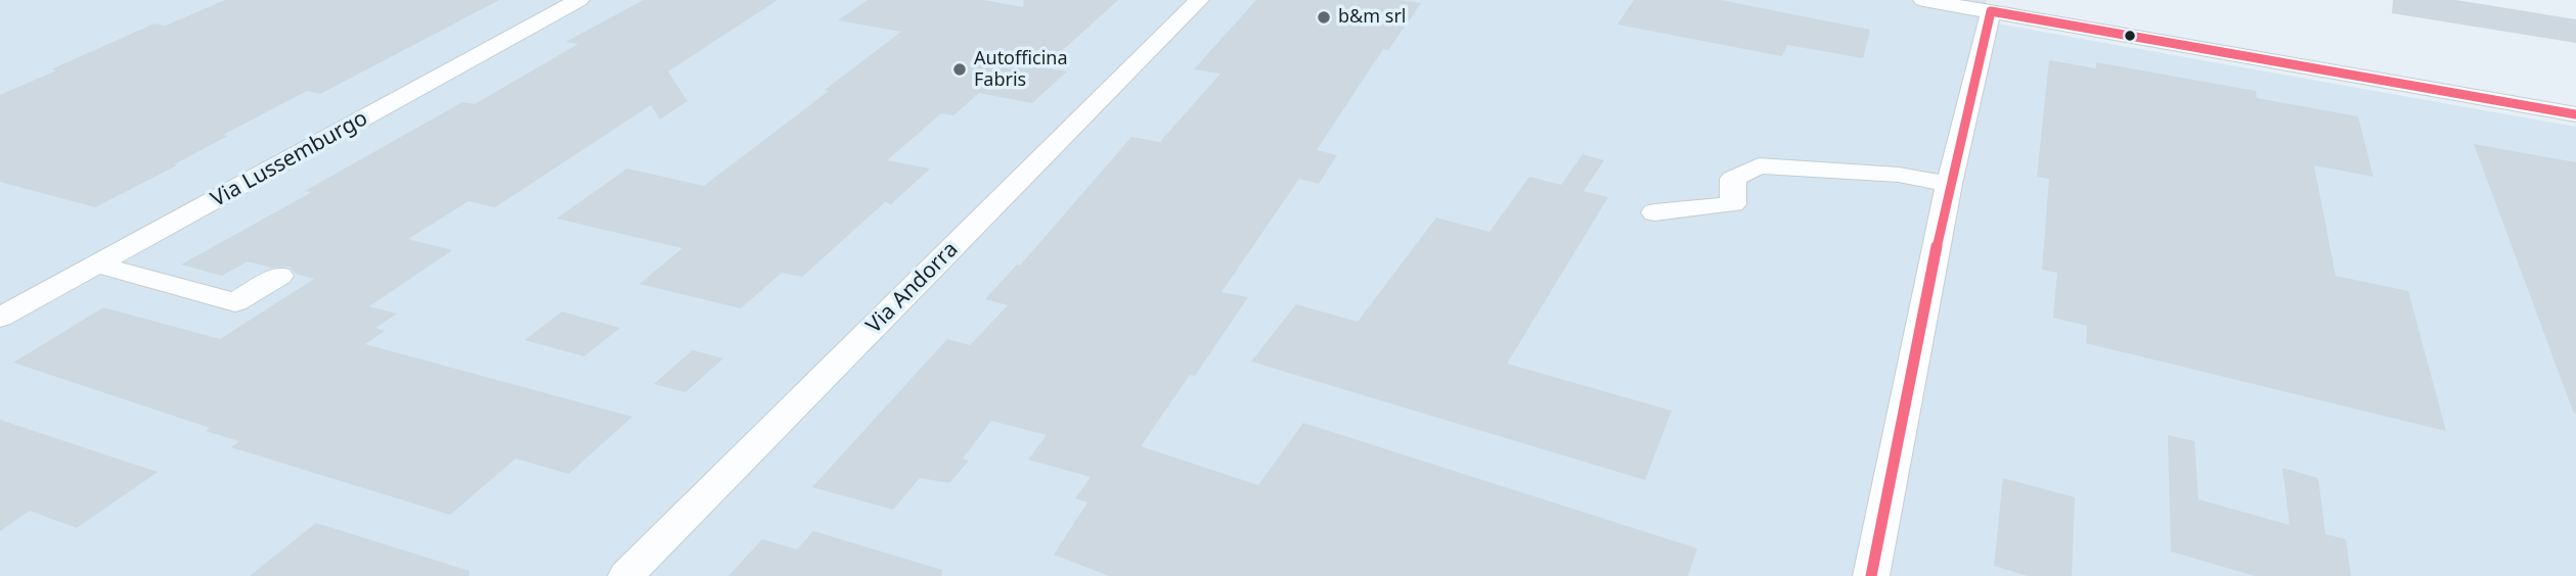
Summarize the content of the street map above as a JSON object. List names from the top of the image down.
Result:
{
  "streets": {
    "street": ["Via Lussemburgo", "Via Andorra"]
  },
  "places": ["b&m srl", "Autofficina Fabris"]
}
